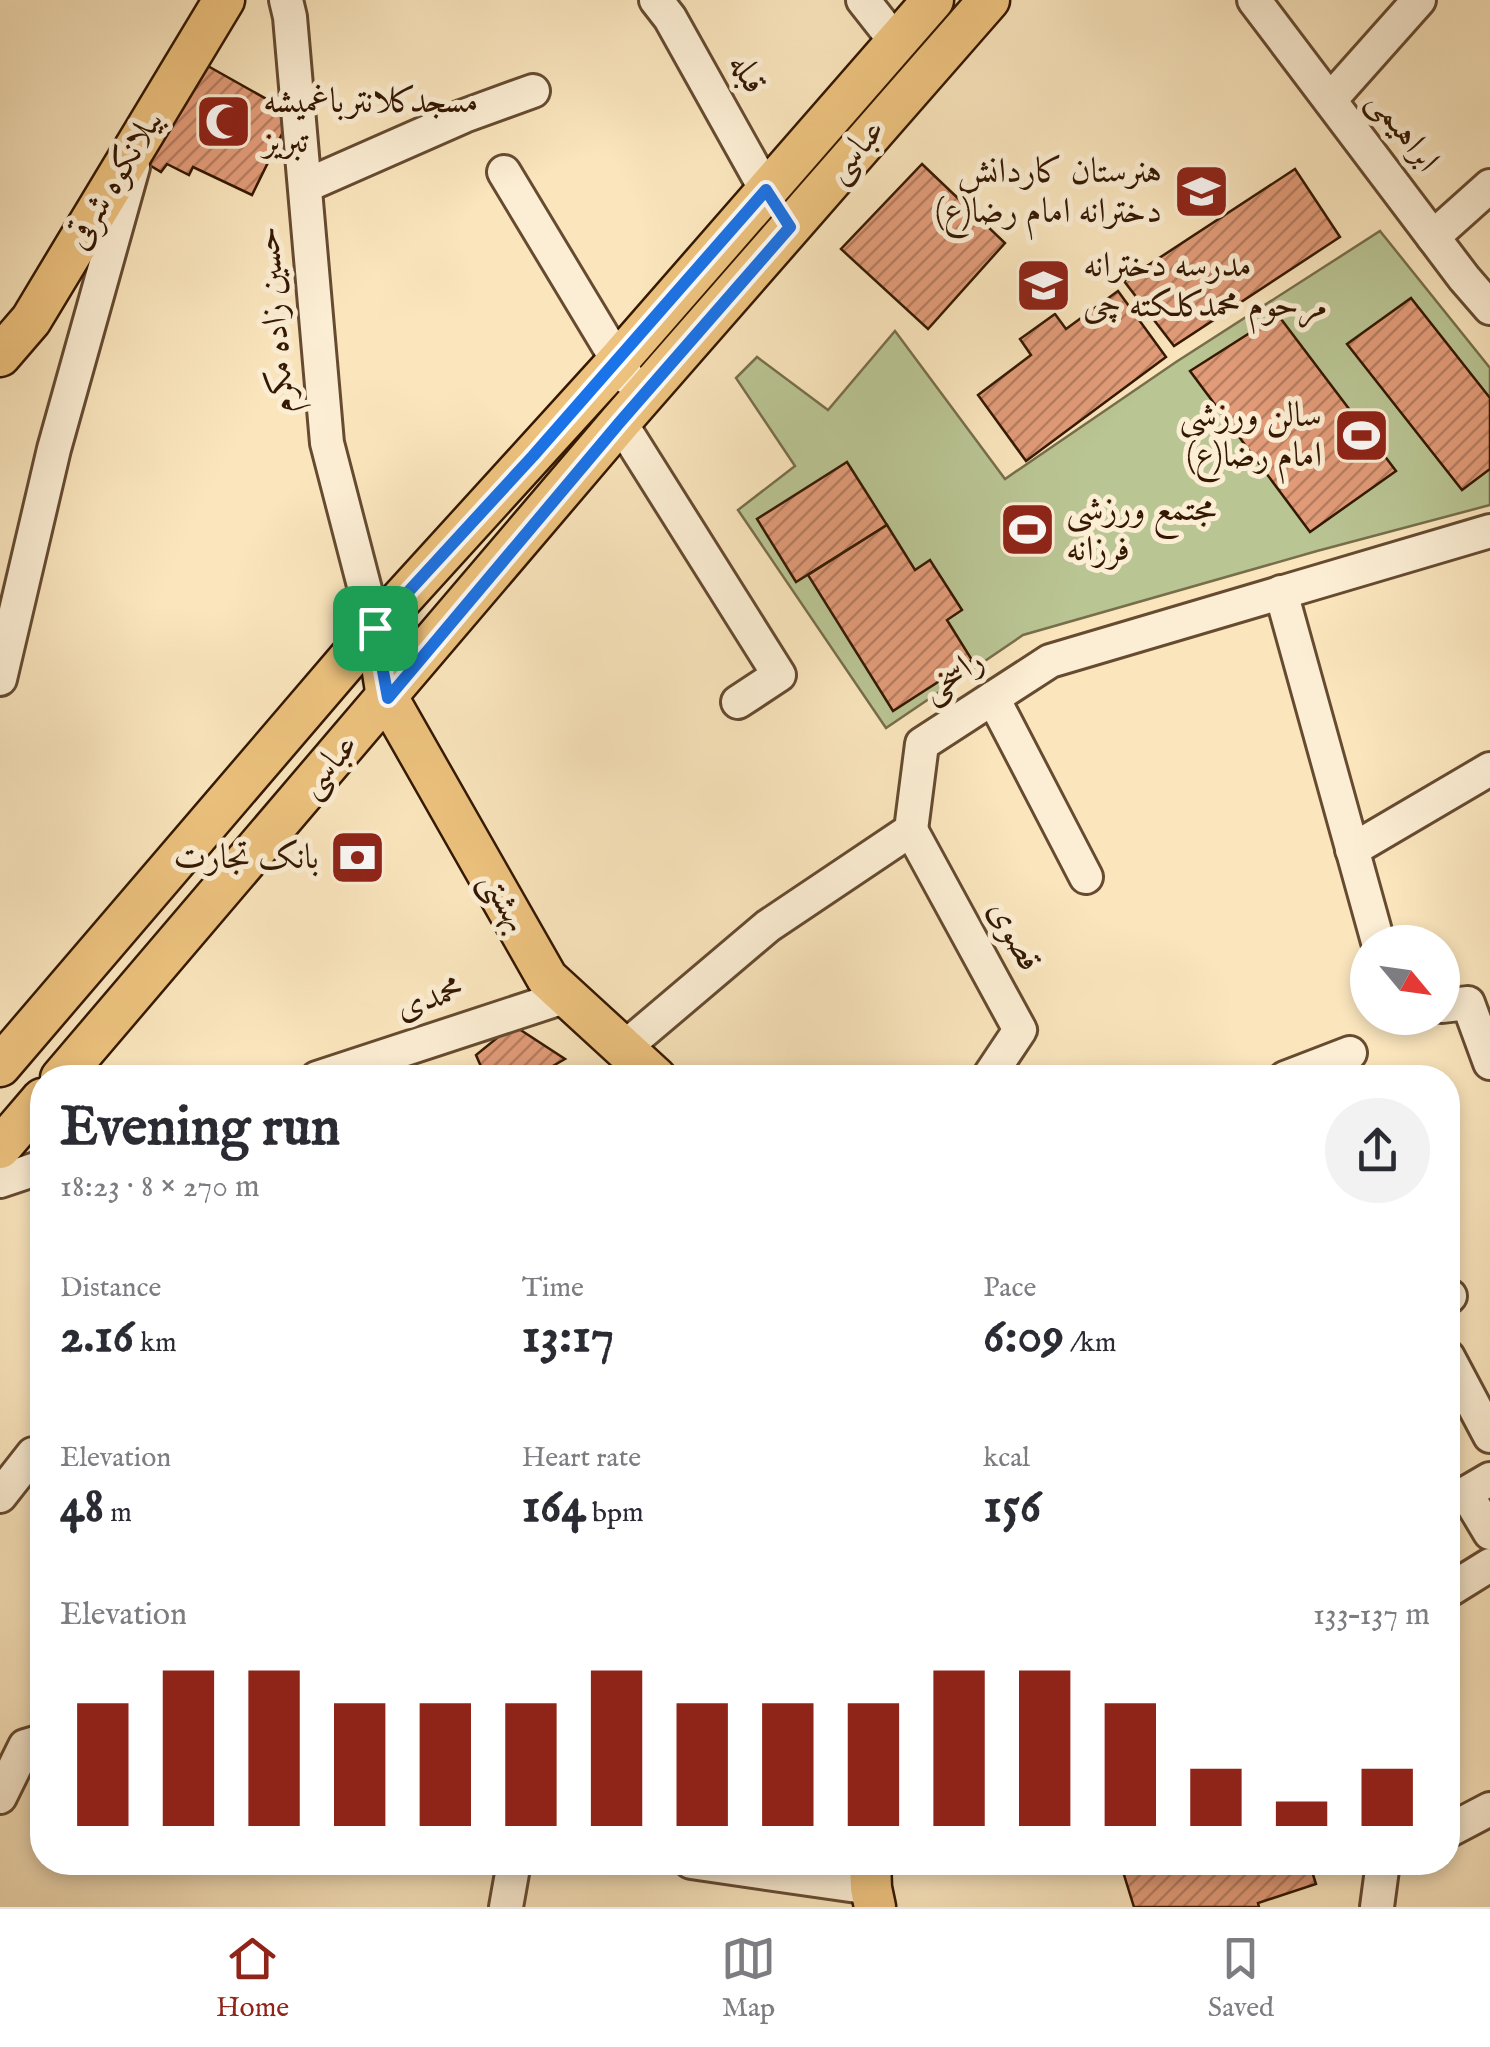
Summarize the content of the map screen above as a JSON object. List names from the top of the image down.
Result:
{
  "streets": {
    "main road": ["عباسى", "بیلانکوه شرقی", "بهشتی"],
    "street": [
      "قبله",
      "ابراهیمی",
      "حسین زاده مکرم",
      "راسخی",
      "قصوی",
      "محمدی"
    ]
  },
  "crossings": [
    ["قبله", "عباسى"],
    ["عباسى", "حسین زاده مکرم"],
    ["عباسى", "بهشتی"],
    ["حسین زاده مکرم", "بهشتی"],
    ["راسخی", "قصوی"],
    ["بهشتی", "محمدی"]
  ],
  "places": {
    "mosque": ["مسجدکلانترباغمیشه تبریز"],
    "school or university": ["هنرستان کاردانش دخترانه امام رضا(ع)", "مدرسه دخترانه مرحوم محمدکلکته چی"],
    "sports": ["سالن ورزشی امام رضا(ع)", "مجتمع ورزشی فرزانه"],
    "bank": ["بانک تجارت"]
  },
  "north": "bottom right",
  "page": {
    "heading": ["Evening run", "18:23 · 8 × 270 m"],
    "stats": [
      ["Distance", "2.16 km"],
      ["Time", "13:17"],
      ["Pace", "6:09 /km"],
      ["Elevation", "48 m"],
      ["Heart rate", "164 bpm"],
      ["kcal", "156"]
    ],
    "chart": ["Elevation", "133–137 m"],
    "tabs": ["Home", "Map", "Saved"]
  }
}
